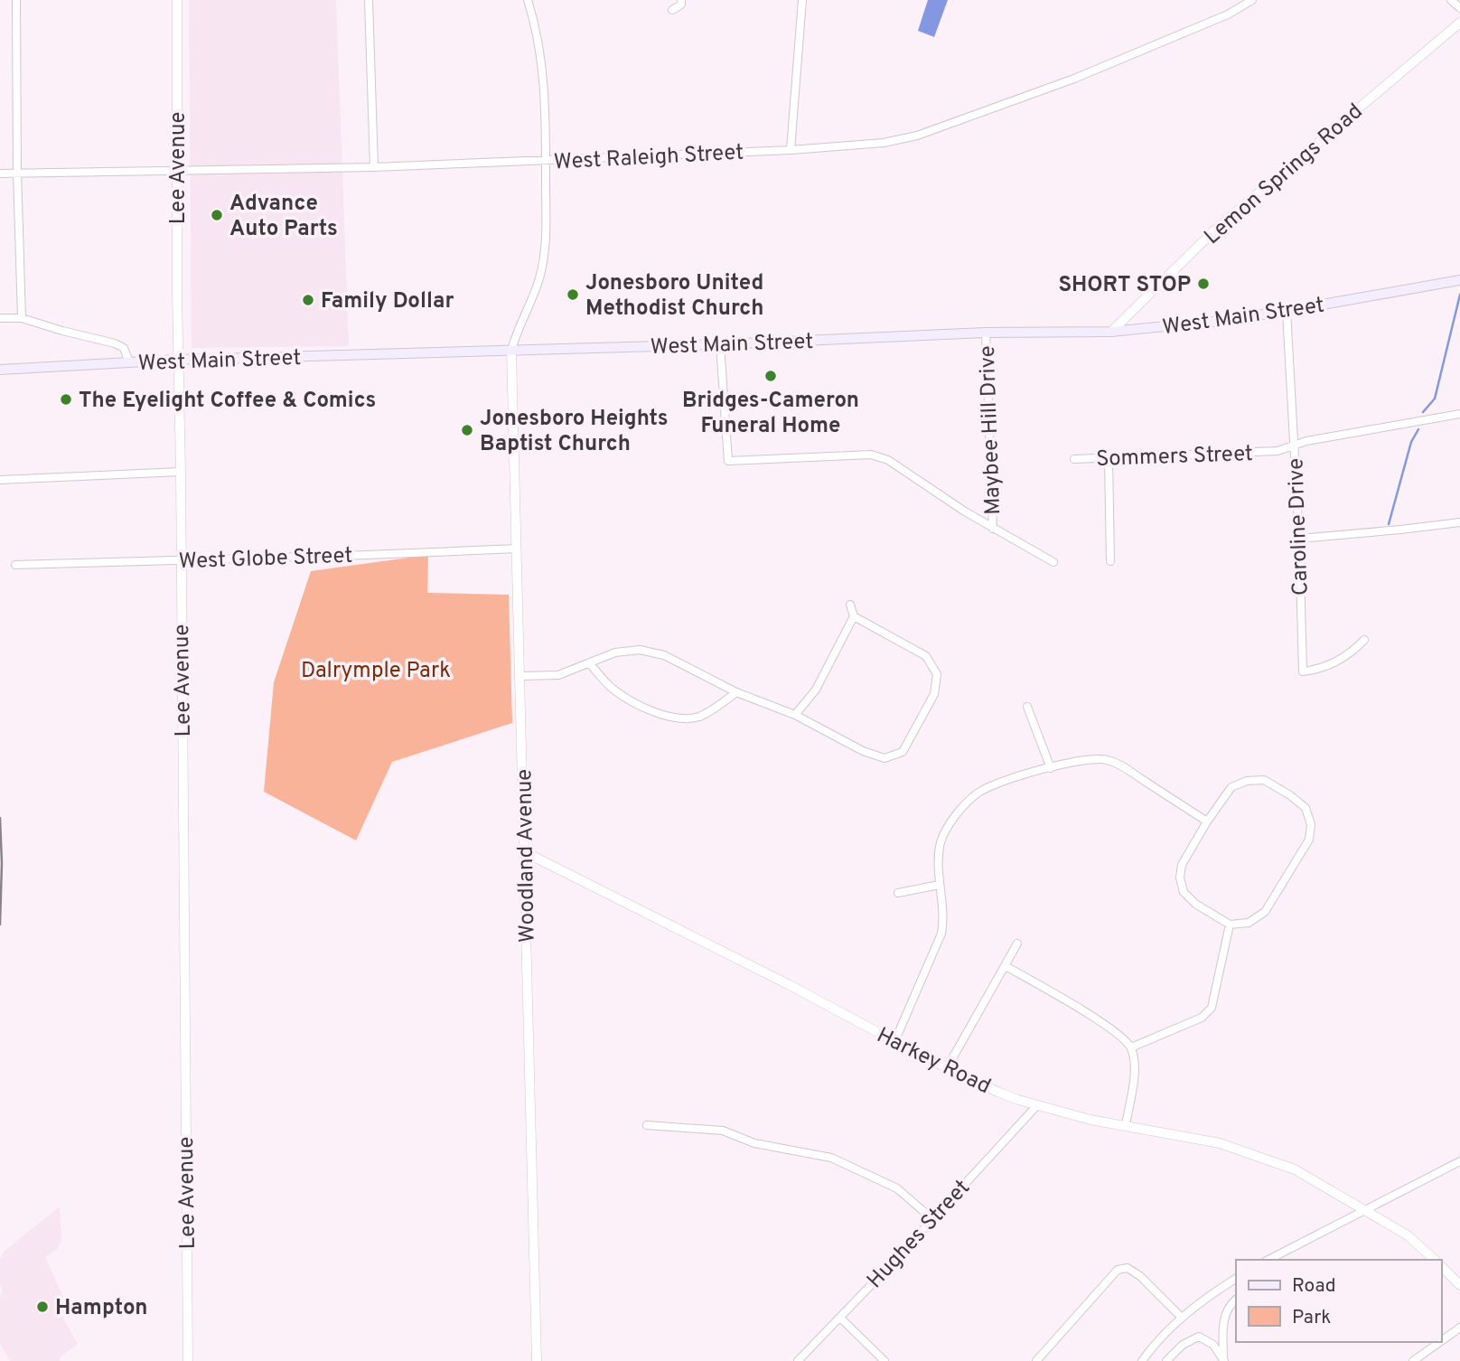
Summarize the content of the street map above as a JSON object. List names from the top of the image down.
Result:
{
  "streets": {
    "main road": ["West Main Street"],
    "street": [
      "West Raleigh Street",
      "Lee Avenue",
      "Lemon Springs Road",
      "Maybee Hill Drive",
      "Sommers Street",
      "Caroline Drive",
      "West Globe Street",
      "Woodland Avenue",
      "Harkey Road",
      "Hughes Street"
    ]
  },
  "crossings": [
    ["West Raleigh Street", "Lee Avenue"],
    ["Lee Avenue", "West Main Street"],
    ["Lee Avenue", "West Globe Street"],
    ["Lemon Springs Road", "West Main Street"],
    ["West Main Street", "Maybee Hill Drive"],
    ["West Main Street", "Caroline Drive"],
    ["West Main Street", "Woodland Avenue"],
    ["Sommers Street", "Caroline Drive"],
    ["West Globe Street", "Woodland Avenue"],
    ["Woodland Avenue", "Harkey Road"],
    ["Harkey Road", "Hughes Street"]
  ],
  "parks": ["Dalrymple Park"],
  "places": [
    "Advance Auto Parts",
    "SHORT STOP",
    "Jonesboro United Methodist Church",
    "Family Dollar",
    "Bridges-Cameron Funeral Home",
    "The Eyelight Coffee & Comics",
    "Jonesboro Heights Baptist Church",
    "Hampton"
  ],
  "legend": ["Road", "Park"]
}
